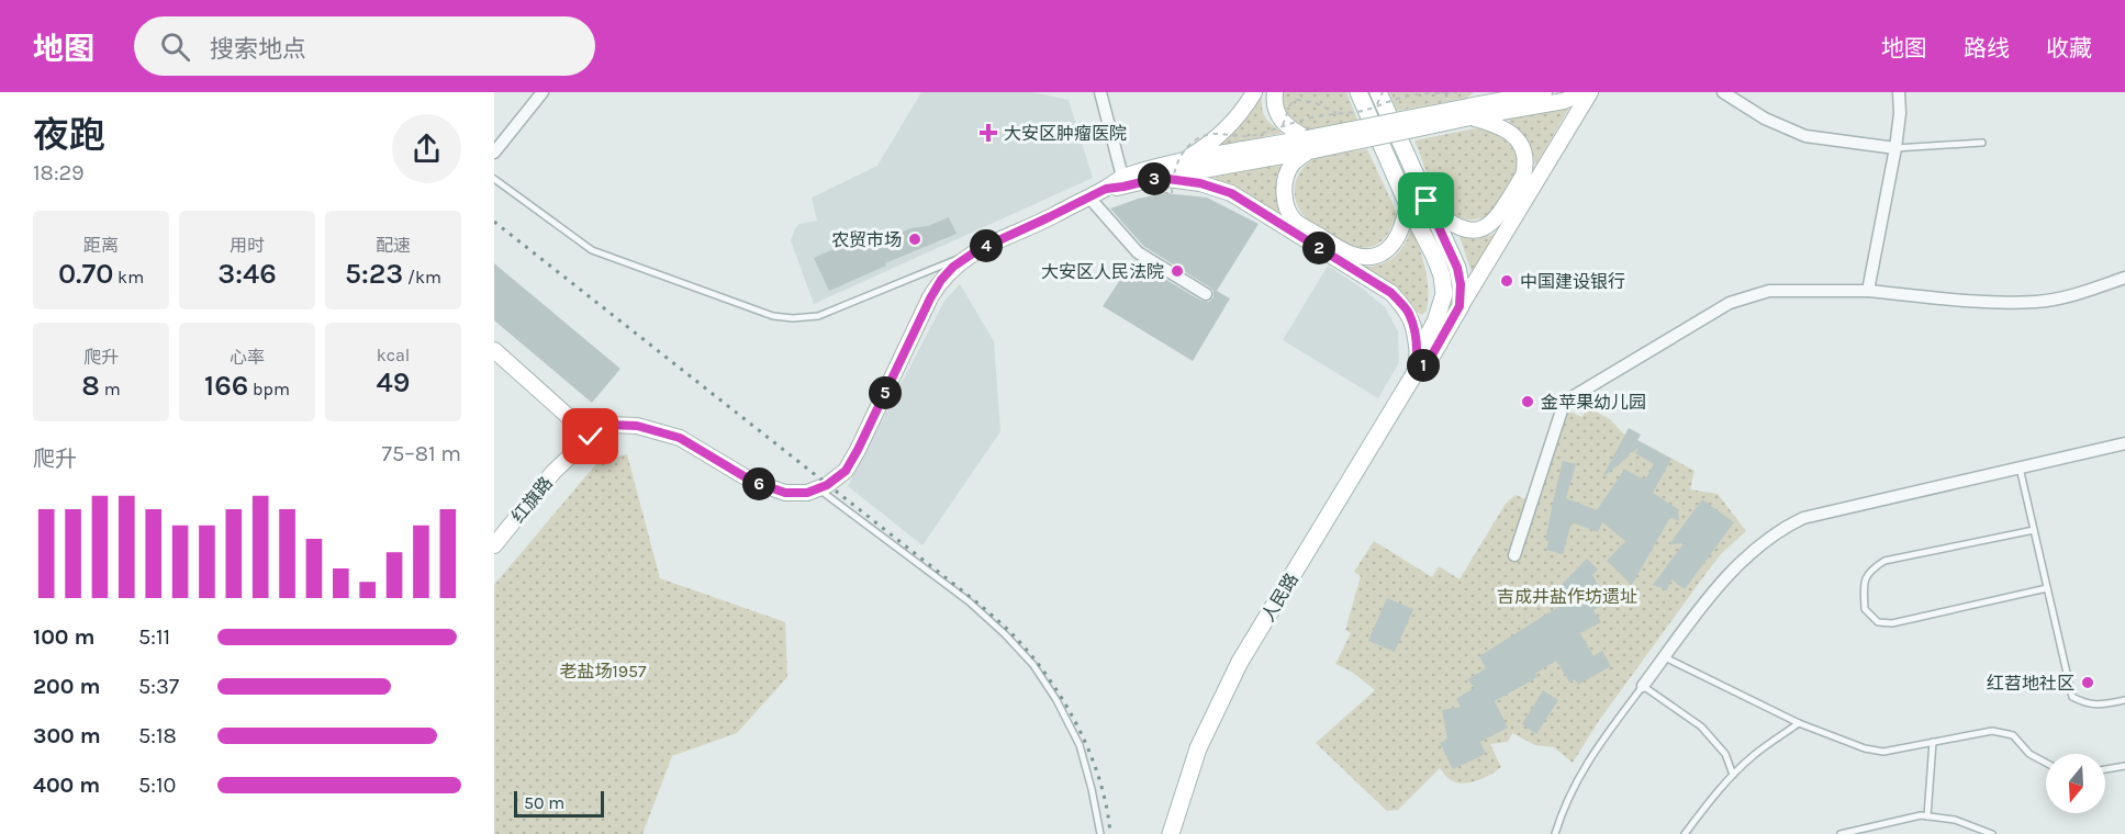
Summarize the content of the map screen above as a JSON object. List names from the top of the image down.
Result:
{
  "streets": {
    "main road": ["红旗路", "人民路"]
  },
  "parks": ["吉成井盐作坊遗址", "老盐场1957"],
  "places": {
    "health": ["大安区肿瘤医院"],
    "other": [
      "农贸市场",
      "大安区人民法院",
      "中国建设银行",
      "金苹果幼儿园",
      "红苕地社区"
    ]
  },
  "scale_bar": "50 m",
  "north": "bottom",
  "page": {
    "header": "地图",
    "search": "搜索地点",
    "nav": ["地图", "路线", "收藏"],
    "heading": ["夜跑", "18:29"],
    "pins": [
      "3",
      "4",
      "2",
      "1",
      "5",
      "6"
    ],
    "stats": [
      ["距离", "0.70 km"],
      ["用时", "3:46"],
      ["配速", "5:23 /km"],
      ["爬升", "8 m"],
      ["心率", "166 bpm"],
      ["kcal", "49"]
    ],
    "chart": ["爬升", "75–81 m"],
    "list": [
      {
        "name": "100 m",
        "note": "5:11"
      },
      {
        "name": "200 m",
        "note": "5:37"
      },
      {
        "name": "300 m",
        "note": "5:18"
      },
      {
        "name": "400 m",
        "note": "5:10"
      }
    ],
    "scale": "50 m"
  }
}
